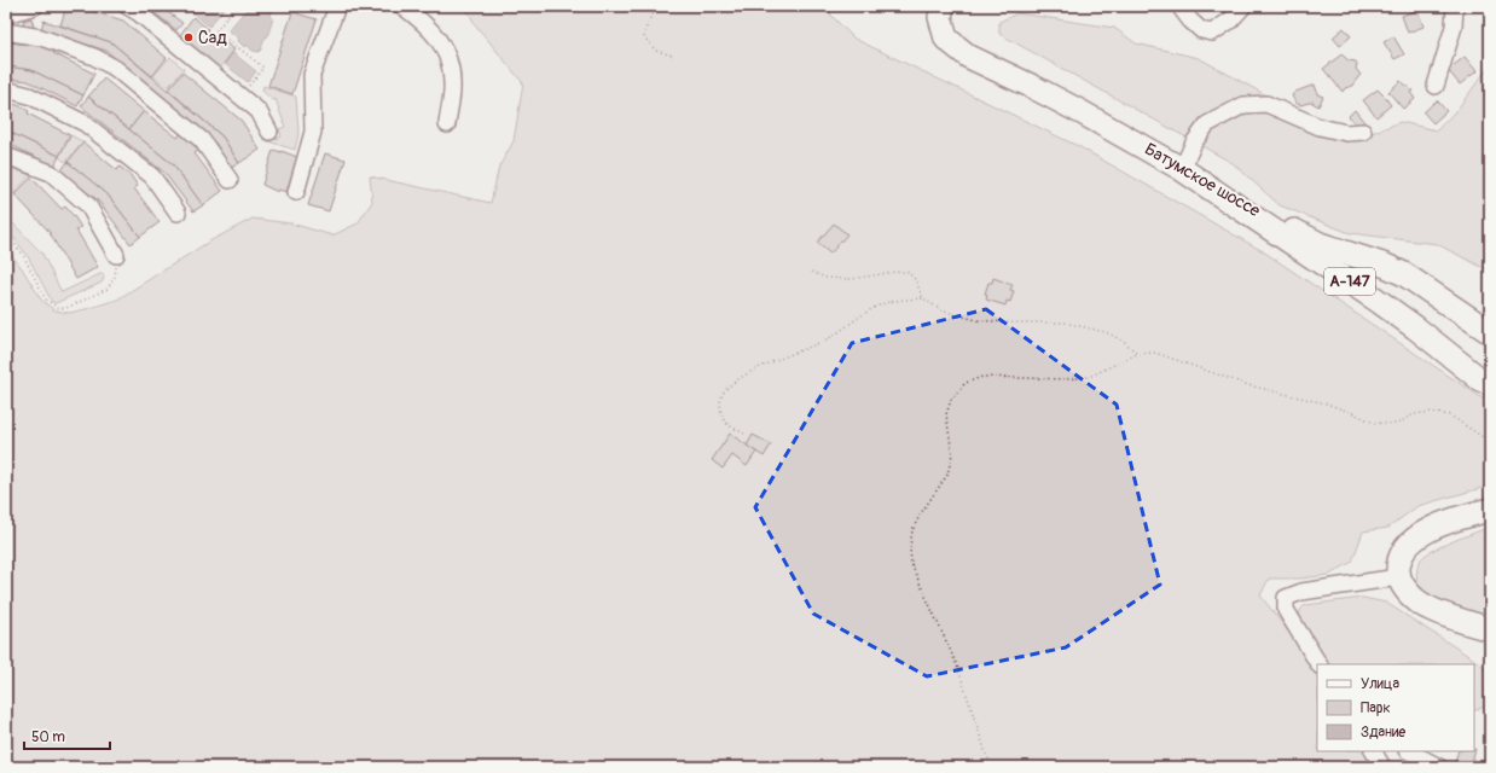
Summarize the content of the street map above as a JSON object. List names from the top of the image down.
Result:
{
  "streets": {
    "highway": ["Батумское шоссе", "А-147"]
  },
  "crossings": [
    ["Батумское шоссе", "А-147"]
  ],
  "places": ["Сад"],
  "legend": ["Улица", "Парк", "Здание"],
  "scale_bar": "50 m"
}
